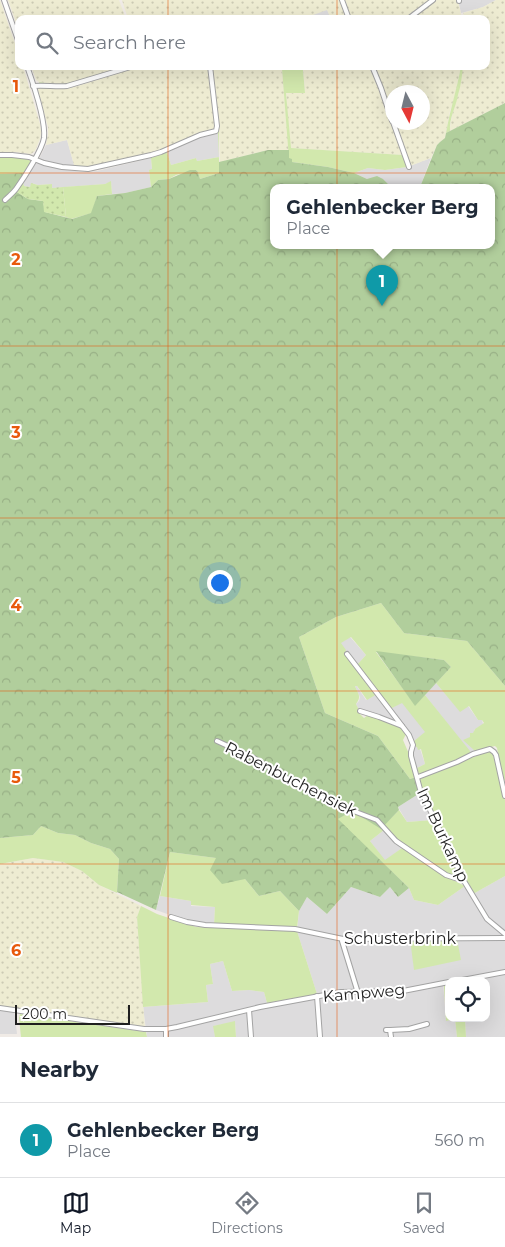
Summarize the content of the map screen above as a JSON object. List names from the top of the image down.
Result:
{
  "streets": {
    "street": [
      "Rabenbuchensiek",
      "Im Burkamp",
      "Schusterbrink",
      "Kampweg"
    ]
  },
  "crossings": [
    ["Rabenbuchensiek", "Im Burkamp"]
  ],
  "scale_bar": "200 m",
  "north": "bottom",
  "page": {
    "search": "Search here",
    "popup": ["Gehlenbecker Berg", "Place"],
    "pins": "1",
    "scale": "200 m",
    "heading": "Nearby",
    "list": [
      {
        "mark": "1",
        "name": "Gehlenbecker Berg",
        "note": "Place",
        "value": "560 m"
      }
    ],
    "nav": ["Map", "Directions", "Saved"]
  },
  "grid": {
    "rows": [
      "1",
      "2",
      "3",
      "4",
      "5",
      "6"
    ]
  }
}
